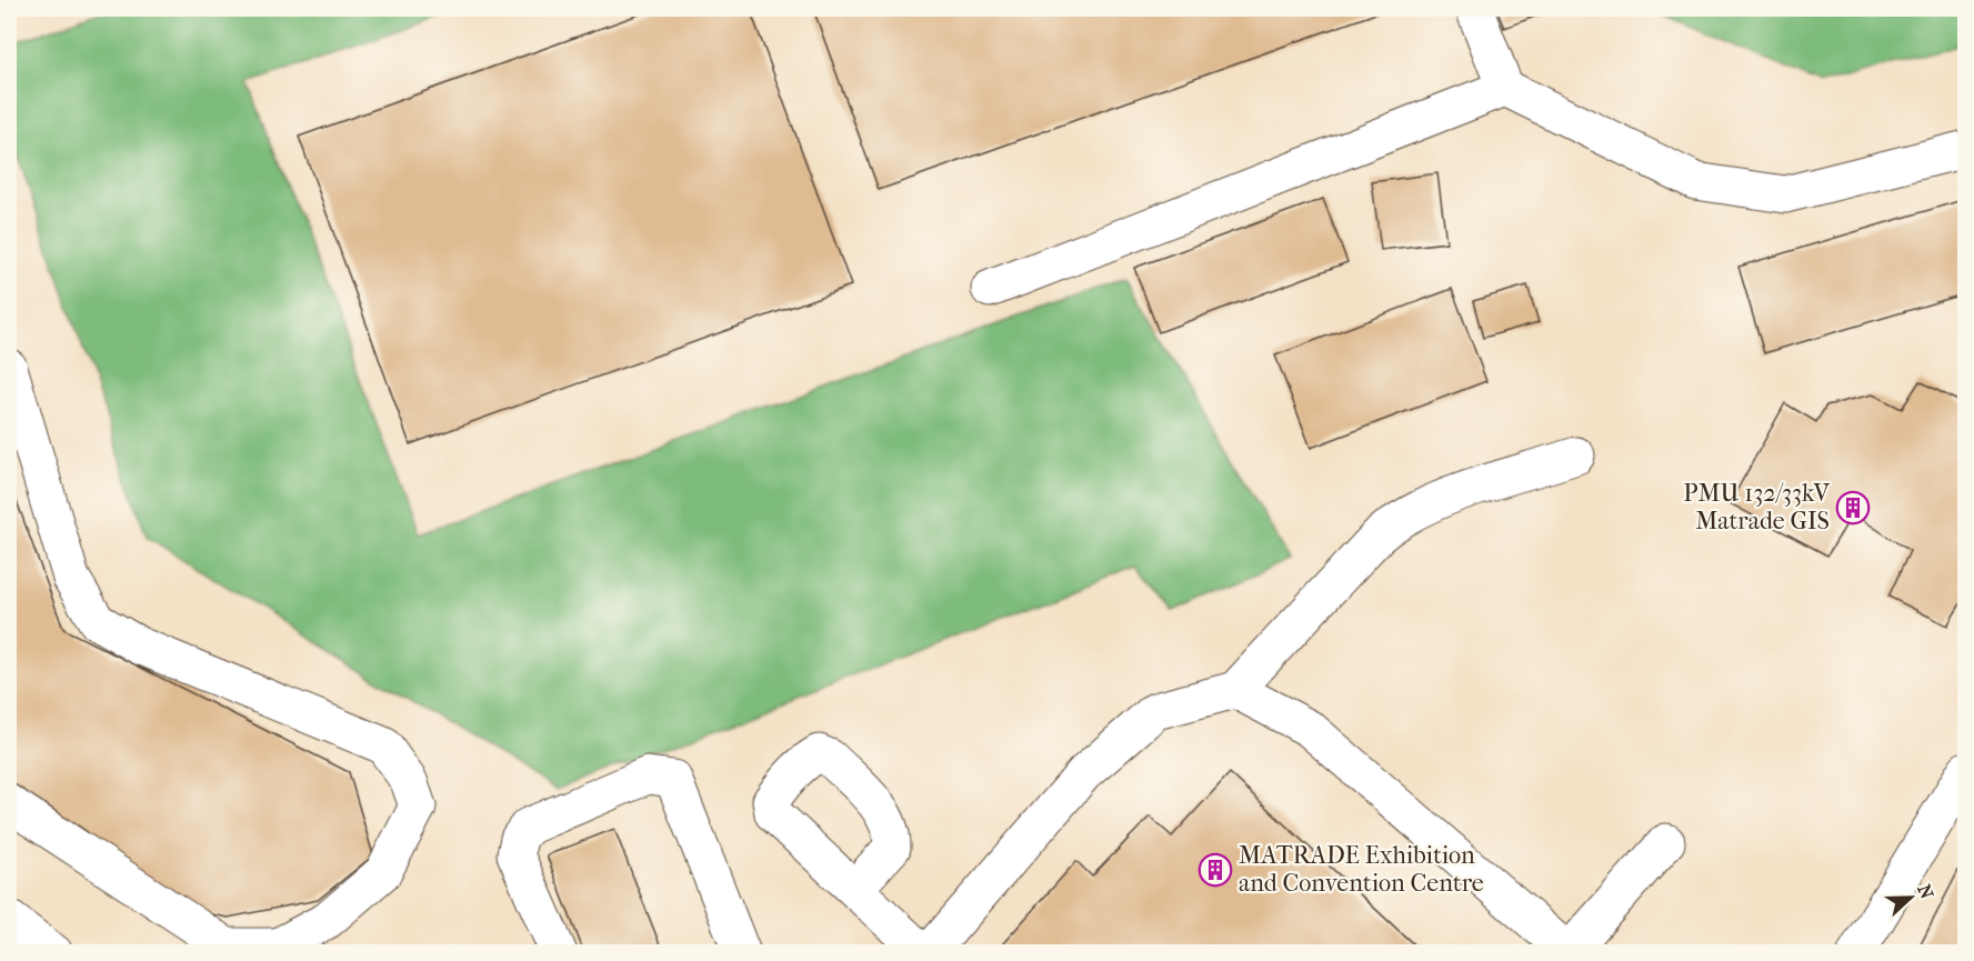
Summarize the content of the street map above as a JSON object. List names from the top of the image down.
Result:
{
  "places": {
    "building": ["PMU 132/33kV Matrade GIS", "MATRADE Exhibition and Convention Centre"]
  },
  "north": "right"
}
